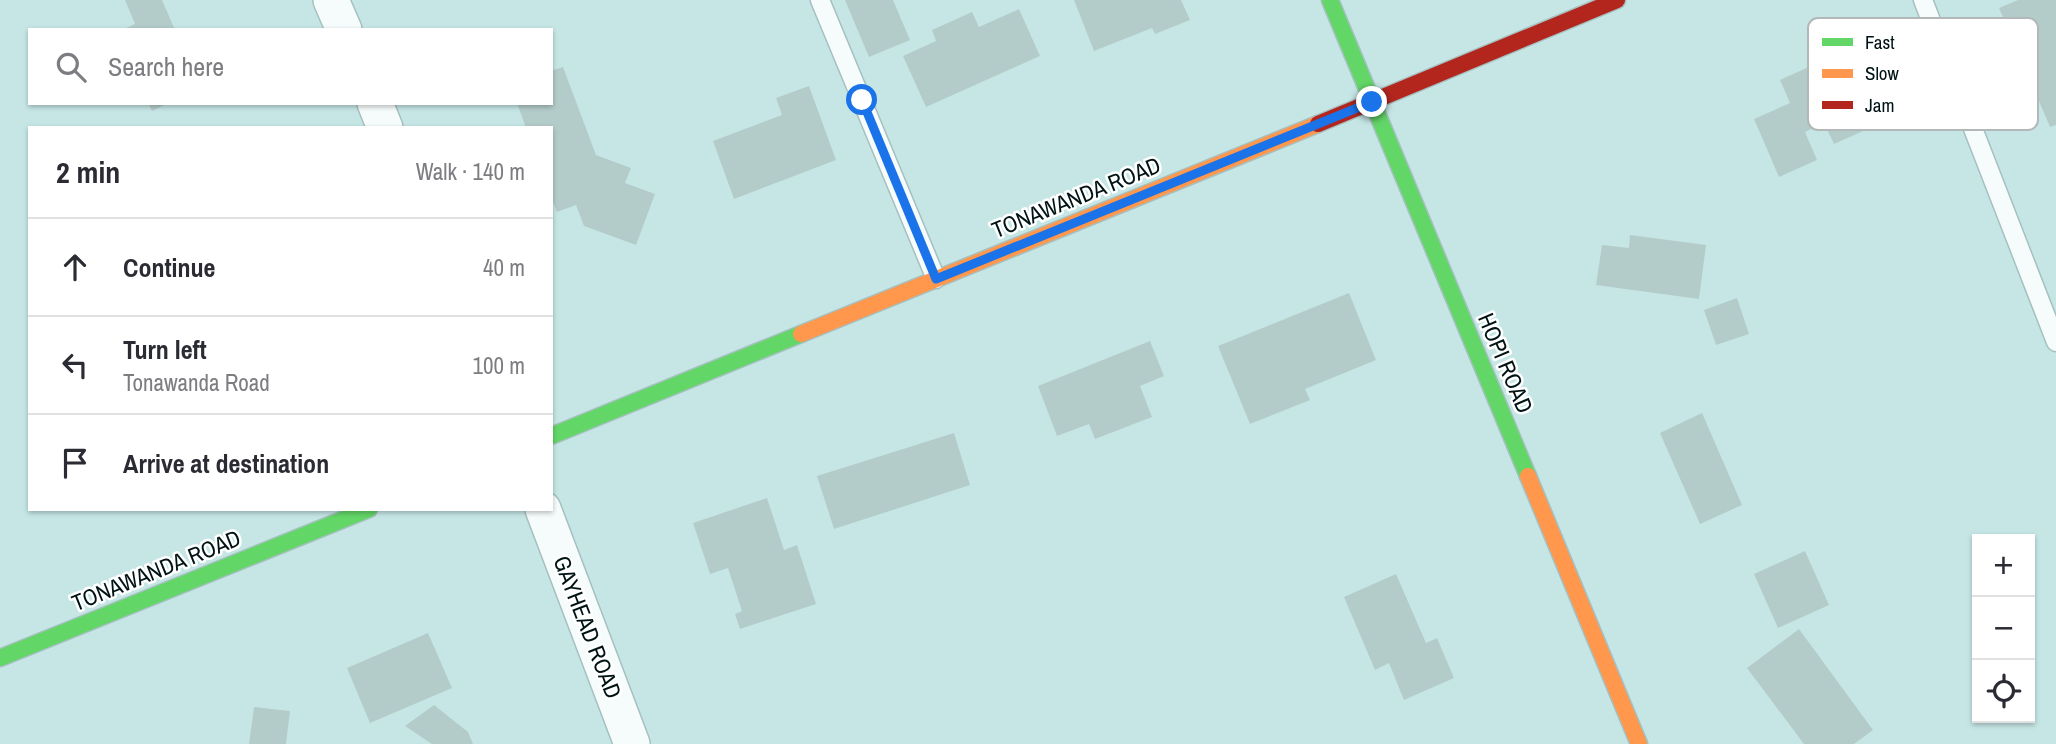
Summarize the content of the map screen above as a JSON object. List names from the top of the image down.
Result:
{
  "streets": {
    "street": ["TONAWANDA ROAD", "HOPI ROAD", "GAYHEAD ROAD"]
  },
  "crossings": [
    ["TONAWANDA ROAD", "HOPI ROAD"]
  ],
  "legend": ["Fast", "Slow", "Jam"],
  "page": {
    "search": "Search here",
    "heading": ["2 min", "Walk · 140 m"],
    "list": [
      ["Continue", "40 m"],
      ["Turn left", "Tonawanda Road", "100 m"],
      "Arrive at destination"
    ],
    "map_buttons": ["+", "−"]
  }
}
